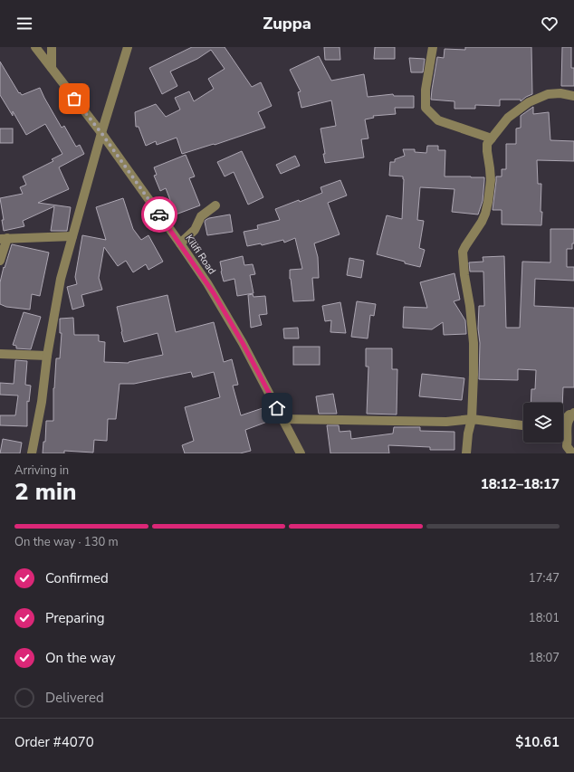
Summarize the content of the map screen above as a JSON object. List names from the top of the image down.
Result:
{
  "streets": {
    "street": ["Kilifi Road"]
  },
  "page": {
    "header": "Zuppa",
    "heading": ["2 min", "Arriving in", "18:12–18:17"],
    "panel": ["Order #4070", "$10.61"],
    "bar": "On the way · 130 m",
    "list": [
      ["Confirmed", "17:47"],
      ["Preparing", "18:01"],
      ["On the way", "18:07"],
      "Delivered"
    ]
  }
}
